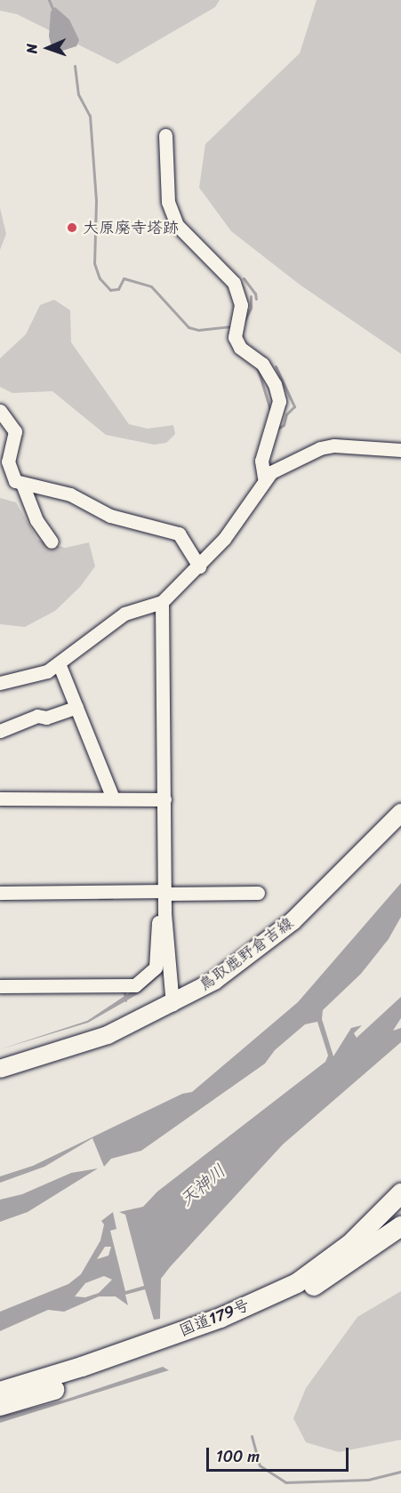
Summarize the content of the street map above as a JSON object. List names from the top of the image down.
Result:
{
  "streets": {
    "highway": ["国道179号"],
    "main road": ["鳥取鹿野倉吉線"]
  },
  "water": ["天神川"],
  "places": ["大原廃寺塔跡"],
  "scale_bar": "100 m",
  "north": "left"
}
